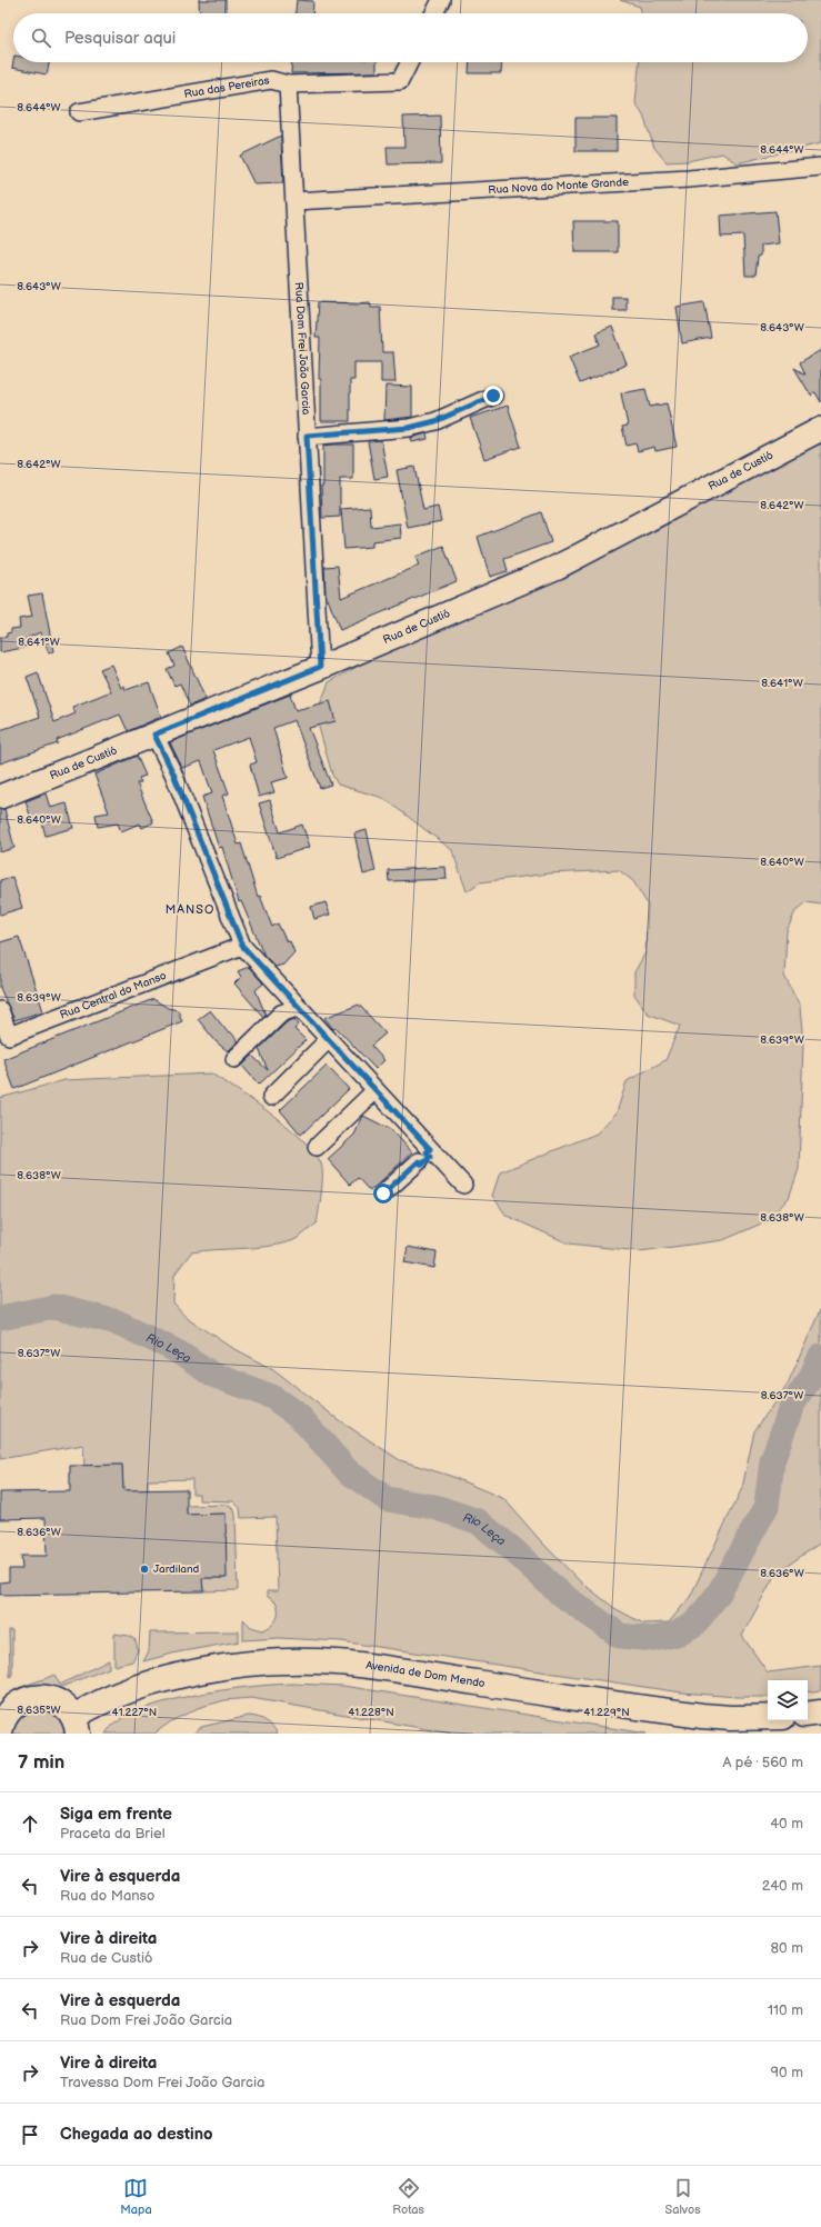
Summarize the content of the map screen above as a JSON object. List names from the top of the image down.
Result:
{
  "streets": {
    "main road": ["Rua de Custió", "Avenida de Dom Mendo"],
    "street": [
      "Rua das Pereiras",
      "Rua Nova do Monte Grande",
      "Rua Dom Frei João Garcia",
      "Rua Central do Manso"
    ]
  },
  "crossings": [
    ["Rua das Pereiras", "Rua Dom Frei João Garcia"],
    ["Rua Nova do Monte Grande", "Rua Dom Frei João Garcia"],
    ["Rua Dom Frei João Garcia", "Rua de Custió"]
  ],
  "districts": ["MANSO"],
  "water": ["Rio Leça"],
  "places": ["Jardiland"],
  "page": {
    "search": "Pesquisar aqui",
    "heading": ["7 min", "A pé · 560 m"],
    "list": [
      ["Siga em frente", "Praceta da Briel", "40 m"],
      ["Vire à esquerda", "Rua do Manso", "240 m"],
      ["Vire à direita", "Rua de Custió", "80 m"],
      ["Vire à esquerda", "Rua Dom Frei João Garcia", "110 m"],
      ["Vire à direita", "Travessa Dom Frei João Garcia", "90 m"],
      "Chegada ao destino"
    ],
    "nav": ["Mapa", "Rotas", "Salvos"]
  },
  "coordinates": [
    "8.644°W",
    "8.643°W",
    "8.642°W",
    "8.641°W",
    "8.640°W",
    "8.639°W",
    "8.638°W",
    "8.637°W",
    "8.636°W",
    "8.635°W",
    "41.227°N",
    "41.228°N",
    "41.229°N"
  ]
}
